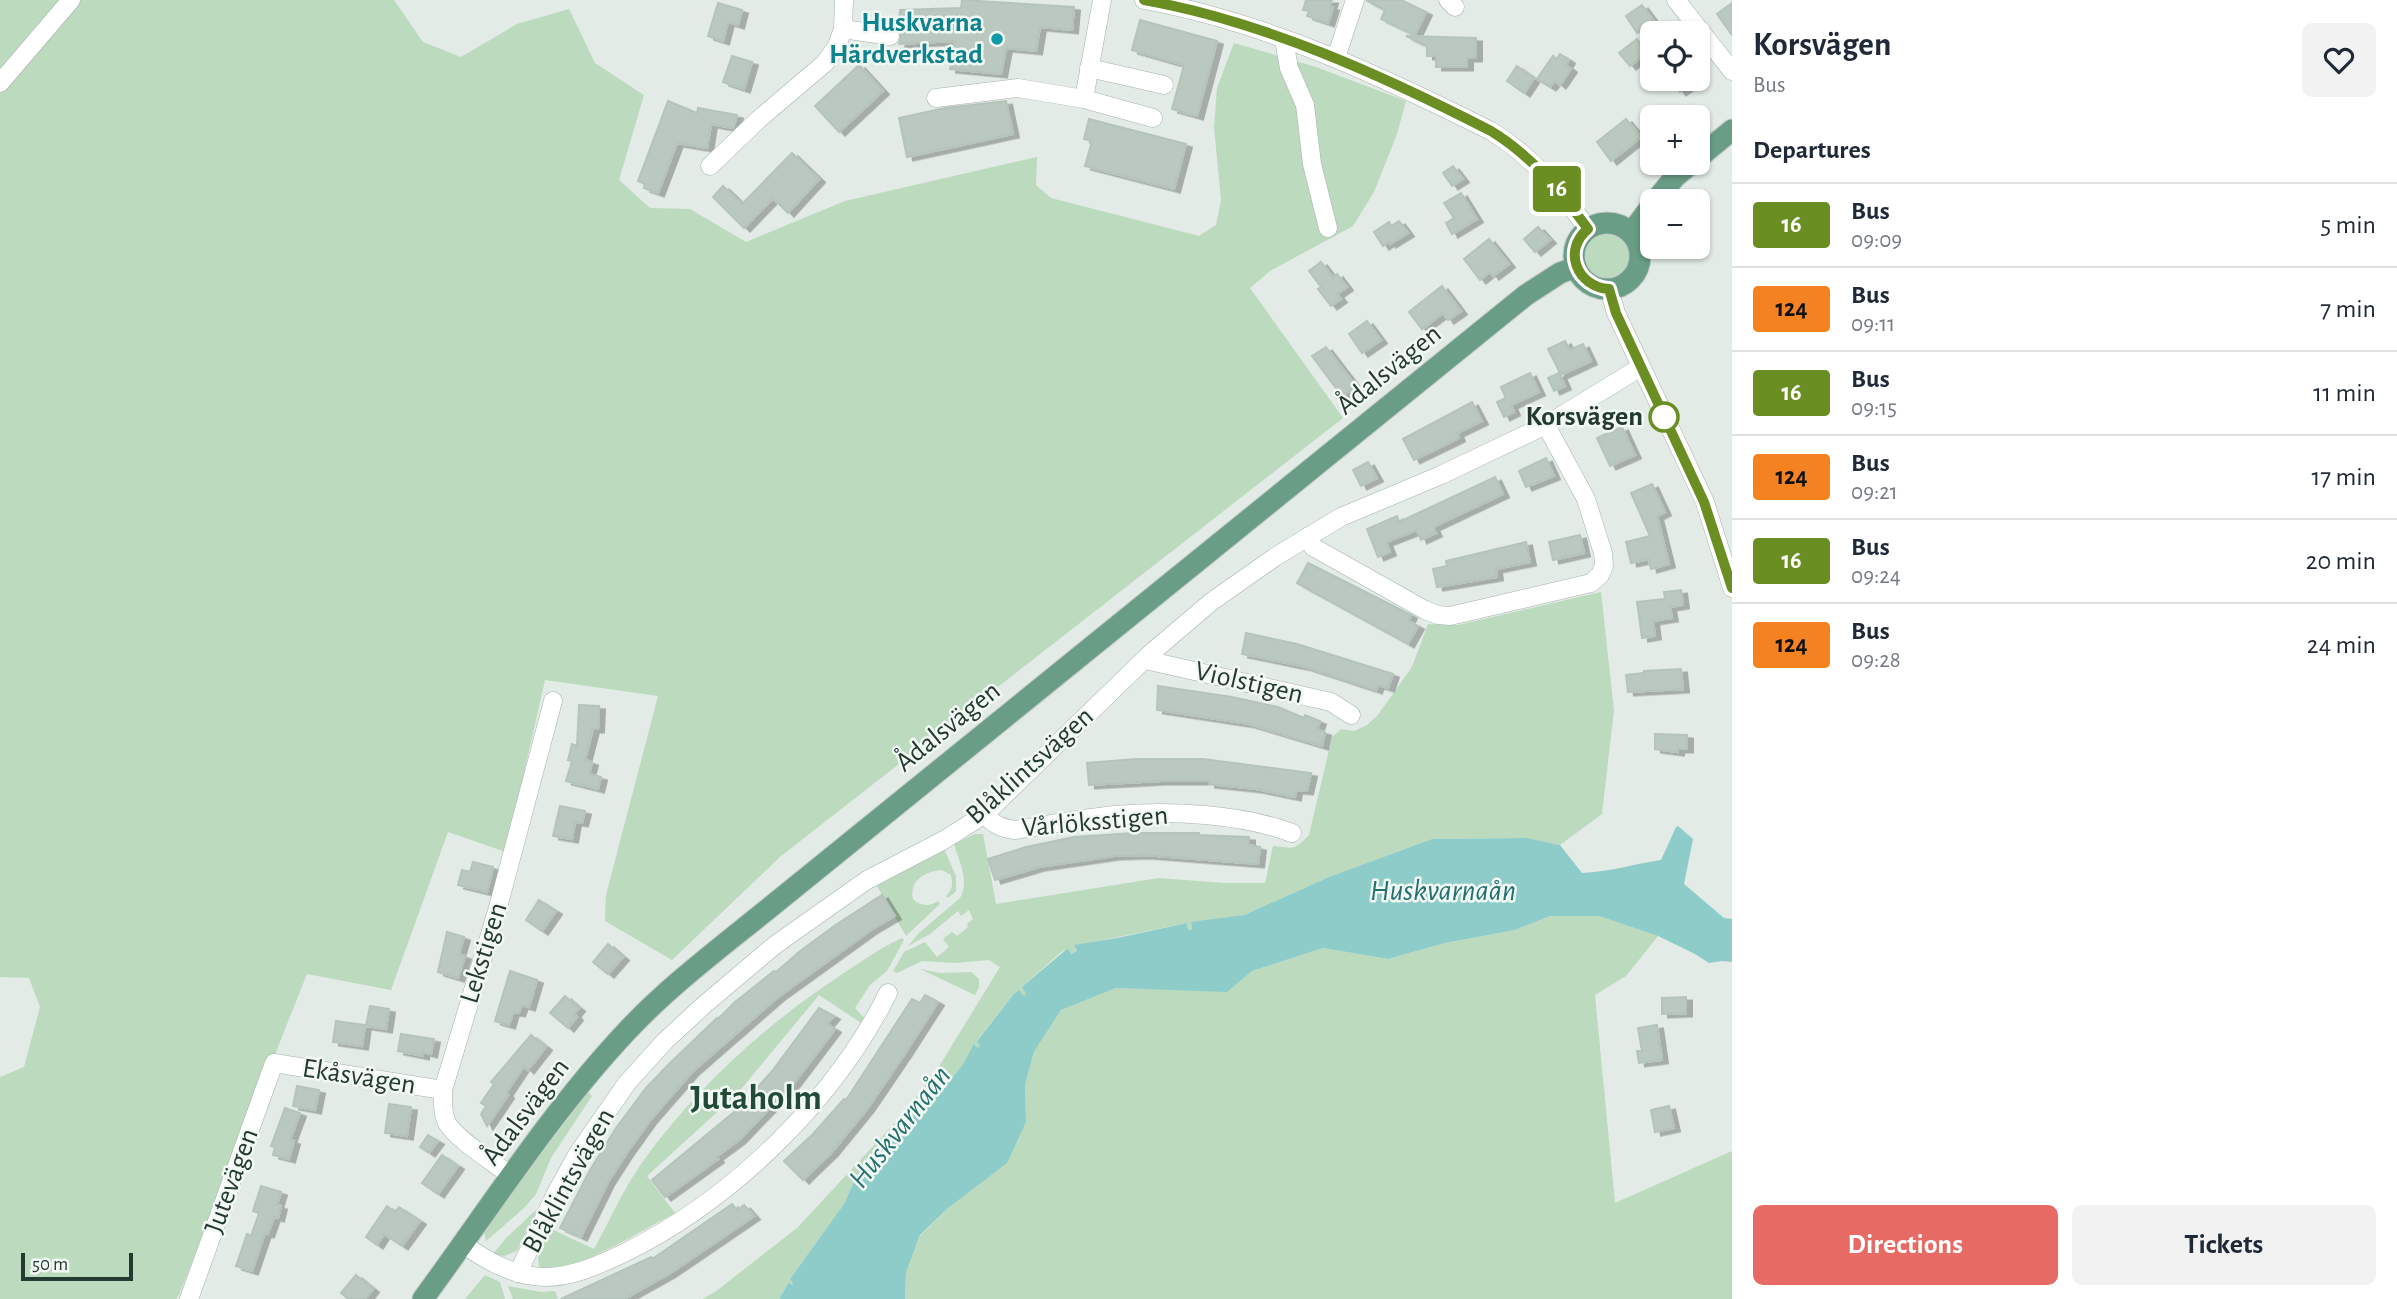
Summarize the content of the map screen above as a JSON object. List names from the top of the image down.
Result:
{
  "streets": {
    "main road": ["Ådalsvägen"],
    "street": [
      "Violstigen",
      "Blåklintsvägen",
      "Vårlöksstigen",
      "Lekstigen",
      "Ekåsvägen",
      "Jutevägen"
    ]
  },
  "crossings": [
    ["Ådalsvägen", "Lekstigen"],
    ["Violstigen", "Blåklintsvägen"],
    ["Blåklintsvägen", "Vårlöksstigen"],
    ["Lekstigen", "Ekåsvägen"],
    ["Ekåsvägen", "Jutevägen"]
  ],
  "districts": ["Jutaholm"],
  "water": ["Huskvarnaån"],
  "places": ["Huskvarna Härdverkstad", "Korsvägen"],
  "lines": ["bus line 16"],
  "scale_bar": "50 m",
  "page": {
    "on_map": "16",
    "heading": [
      ["Korsvägen", "Bus"],
      "Departures"
    ],
    "map_buttons": ["+", "−"],
    "list": [
      {
        "mark": "16",
        "name": "Bus",
        "note": "09:09",
        "value": "5 min"
      },
      {
        "mark": "124",
        "name": "Bus",
        "note": "09:11",
        "value": "7 min"
      },
      {
        "mark": "16",
        "name": "Bus",
        "note": "09:15",
        "value": "11 min"
      },
      {
        "mark": "124",
        "name": "Bus",
        "note": "09:21",
        "value": "17 min"
      },
      {
        "mark": "16",
        "name": "Bus",
        "note": "09:24",
        "value": "20 min"
      },
      {
        "mark": "124",
        "name": "Bus",
        "note": "09:28",
        "value": "24 min"
      }
    ],
    "buttons": ["Directions", "Tickets"],
    "scale": "50 m"
  }
}
